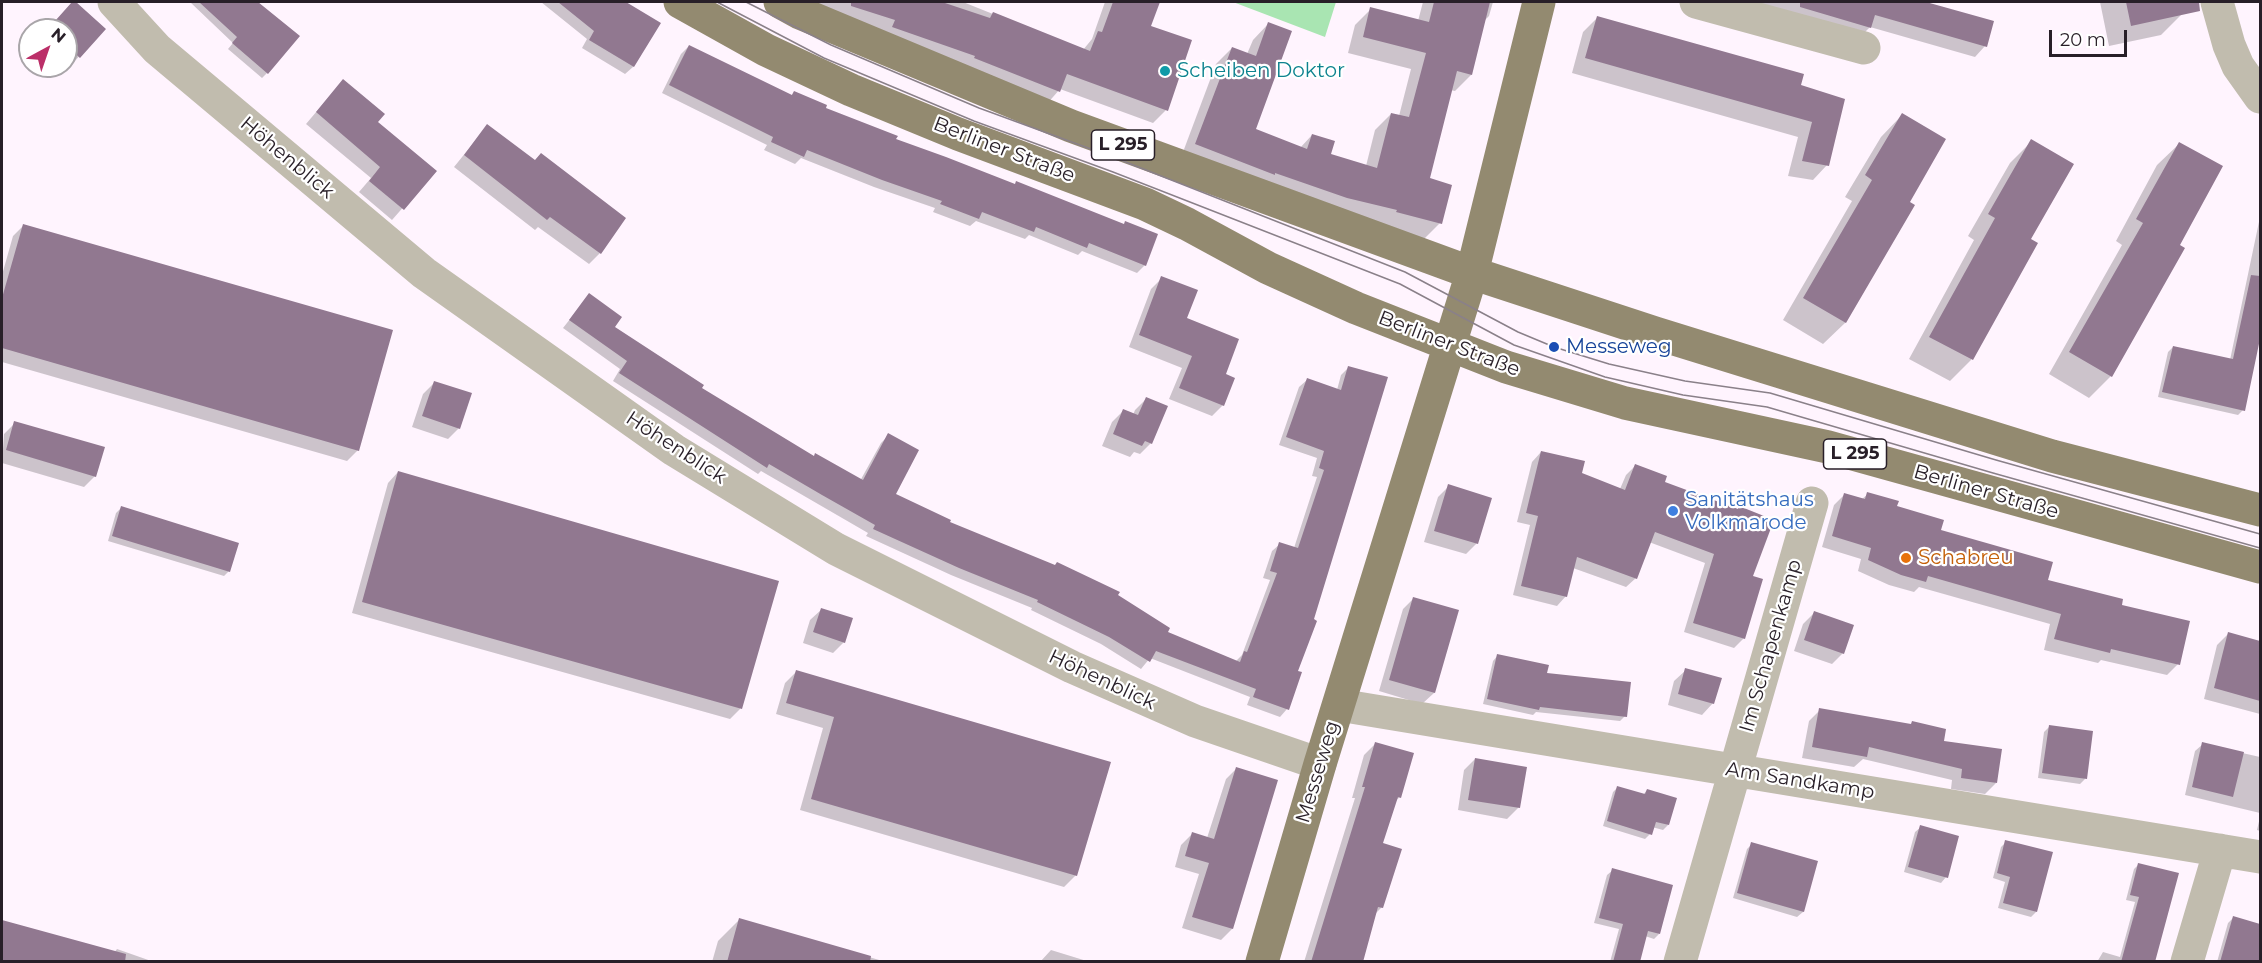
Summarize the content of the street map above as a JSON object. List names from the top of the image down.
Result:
{
  "streets": {
    "main road": ["L 295", "Berliner Straße", "Messeweg"],
    "street": ["Höhenblick", "Im Schapenkamp", "Am Sandkamp"]
  },
  "crossings": [
    ["L 295", "Messeweg"],
    ["Berliner Straße", "Messeweg"],
    ["Höhenblick", "Messeweg"],
    ["Im Schapenkamp", "Am Sandkamp"],
    ["Messeweg", "Am Sandkamp"]
  ],
  "places": [
    "Scheiben Doktor",
    "Messeweg",
    "Sanitätshaus Volkmarode",
    "Schabreu"
  ],
  "scale_bar": "20 m",
  "north": "top right"
}
